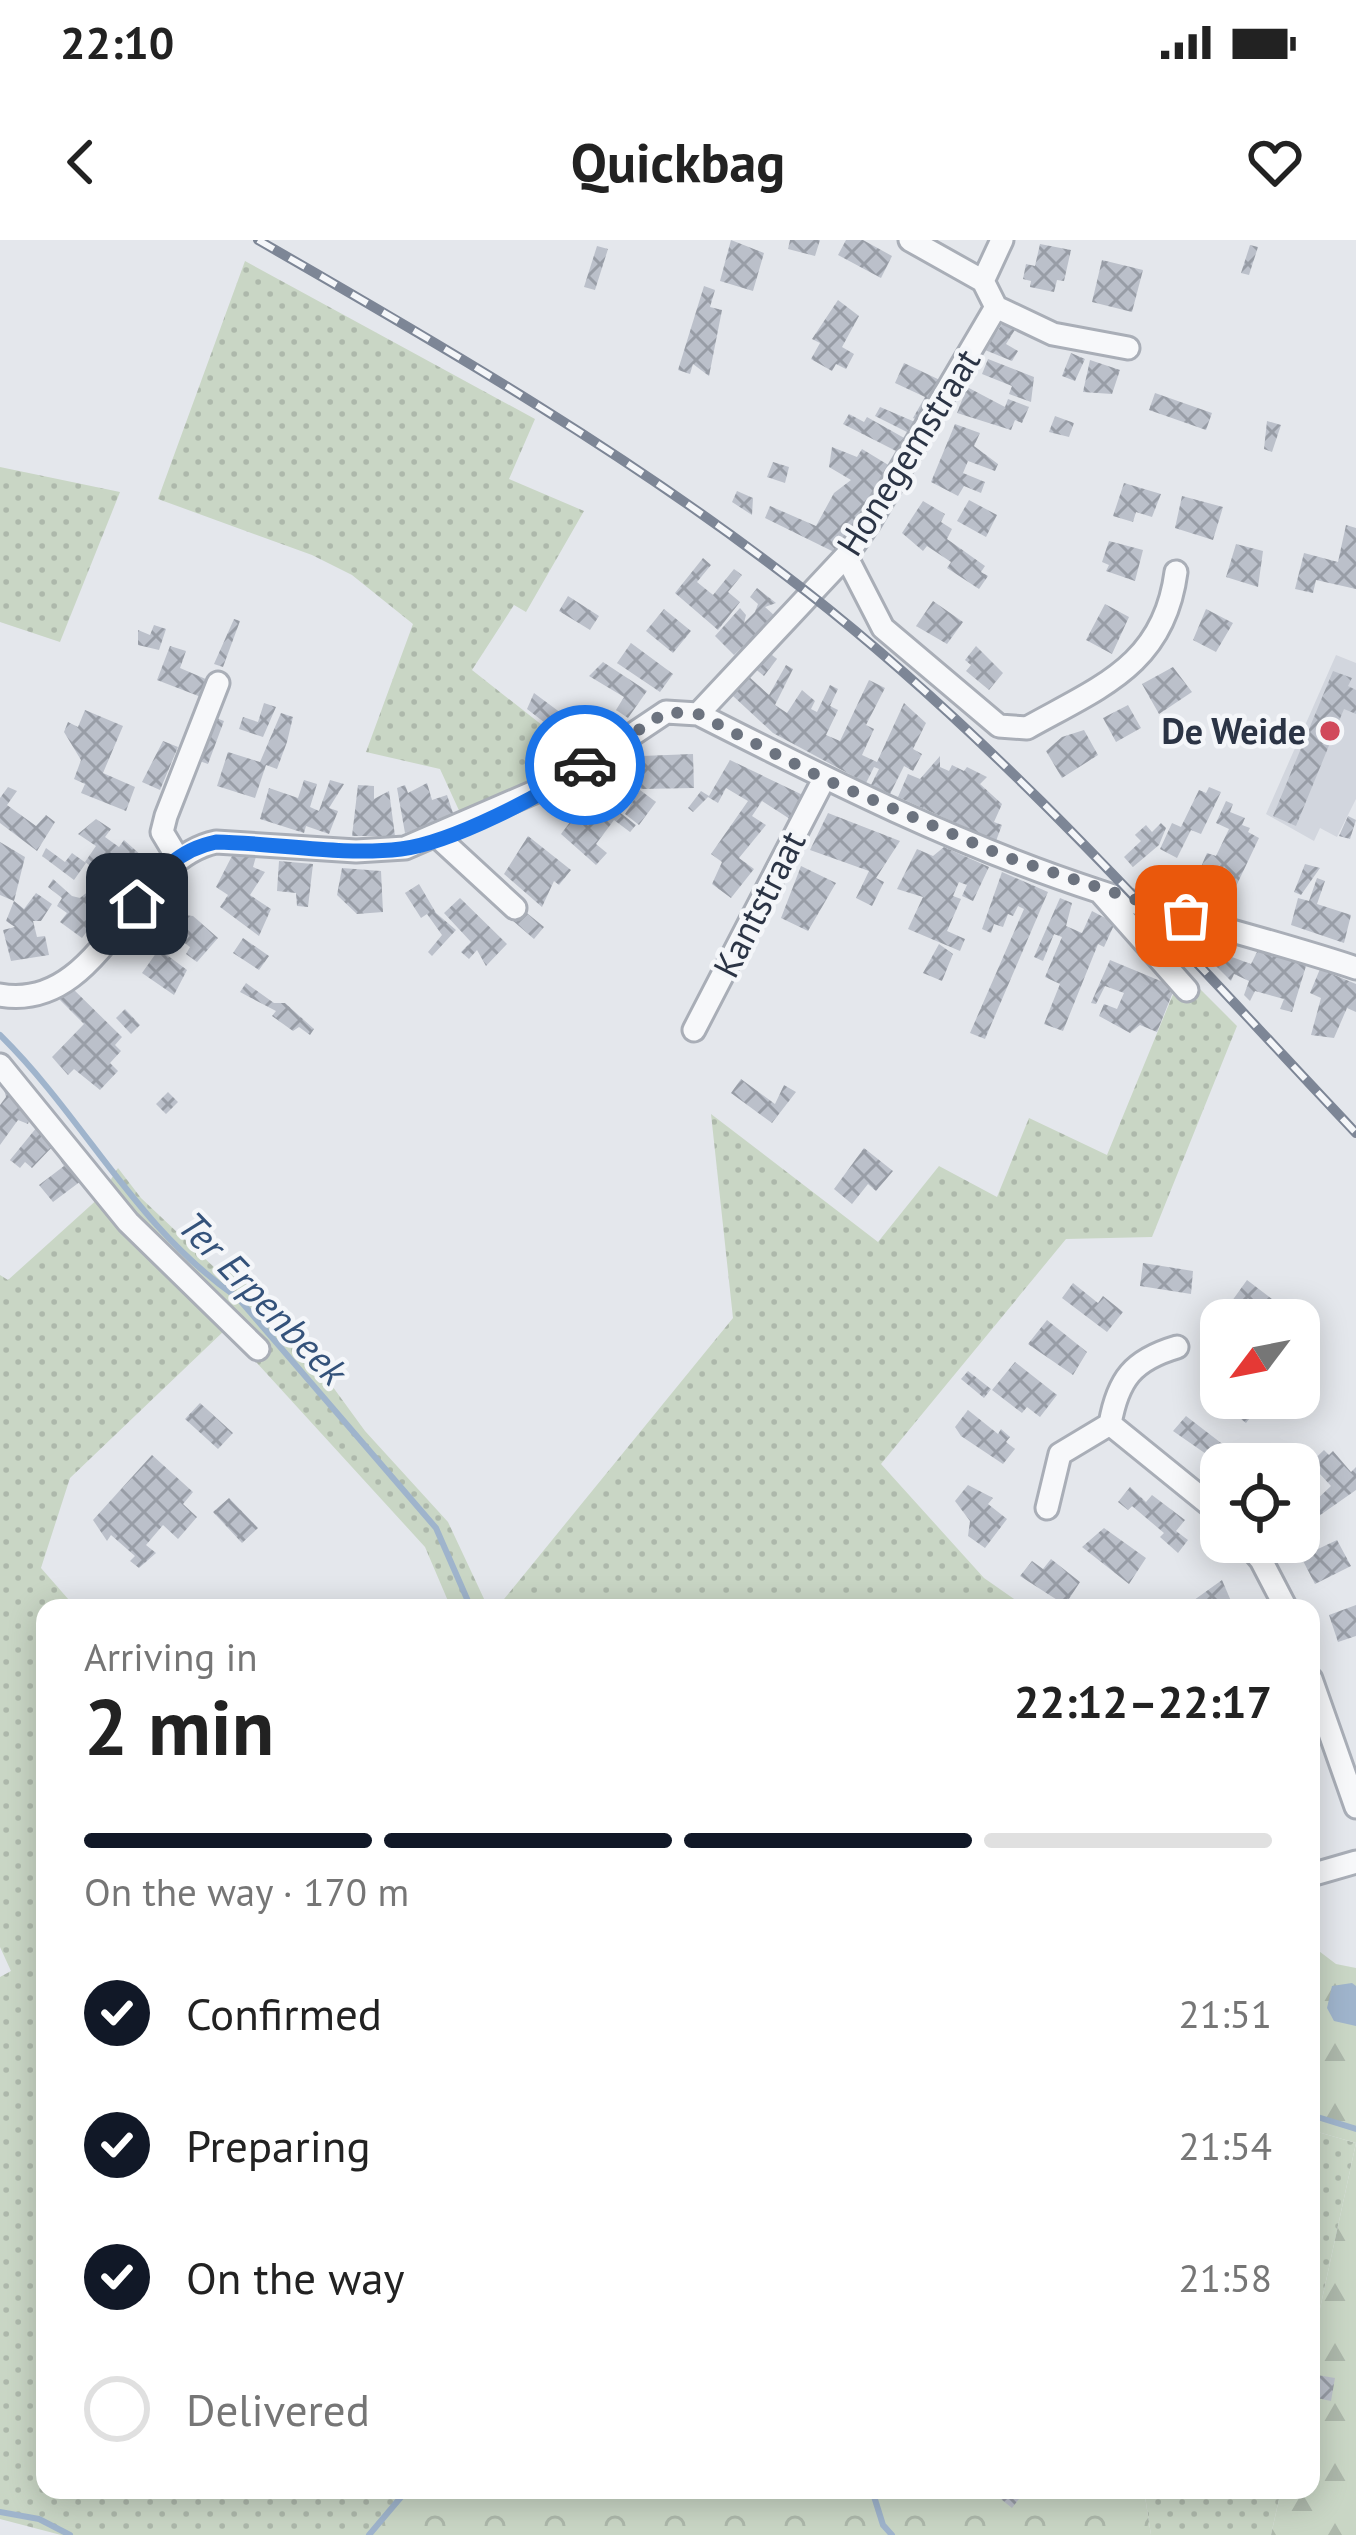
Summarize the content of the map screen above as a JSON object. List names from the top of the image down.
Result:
{
  "streets": {
    "street": ["Honegemstraat", "Kantstraat"]
  },
  "water": ["Ter Erpenbeek"],
  "places": ["De Weide"],
  "north": "bottom left",
  "page": {
    "status": "22:10",
    "header": "Quickbag",
    "heading": ["2 min", "Arriving in", "22:12–22:17"],
    "bar": "On the way · 170 m",
    "list": [
      ["Confirmed", "21:51"],
      ["Preparing", "21:54"],
      ["On the way", "21:58"],
      "Delivered"
    ]
  }
}
